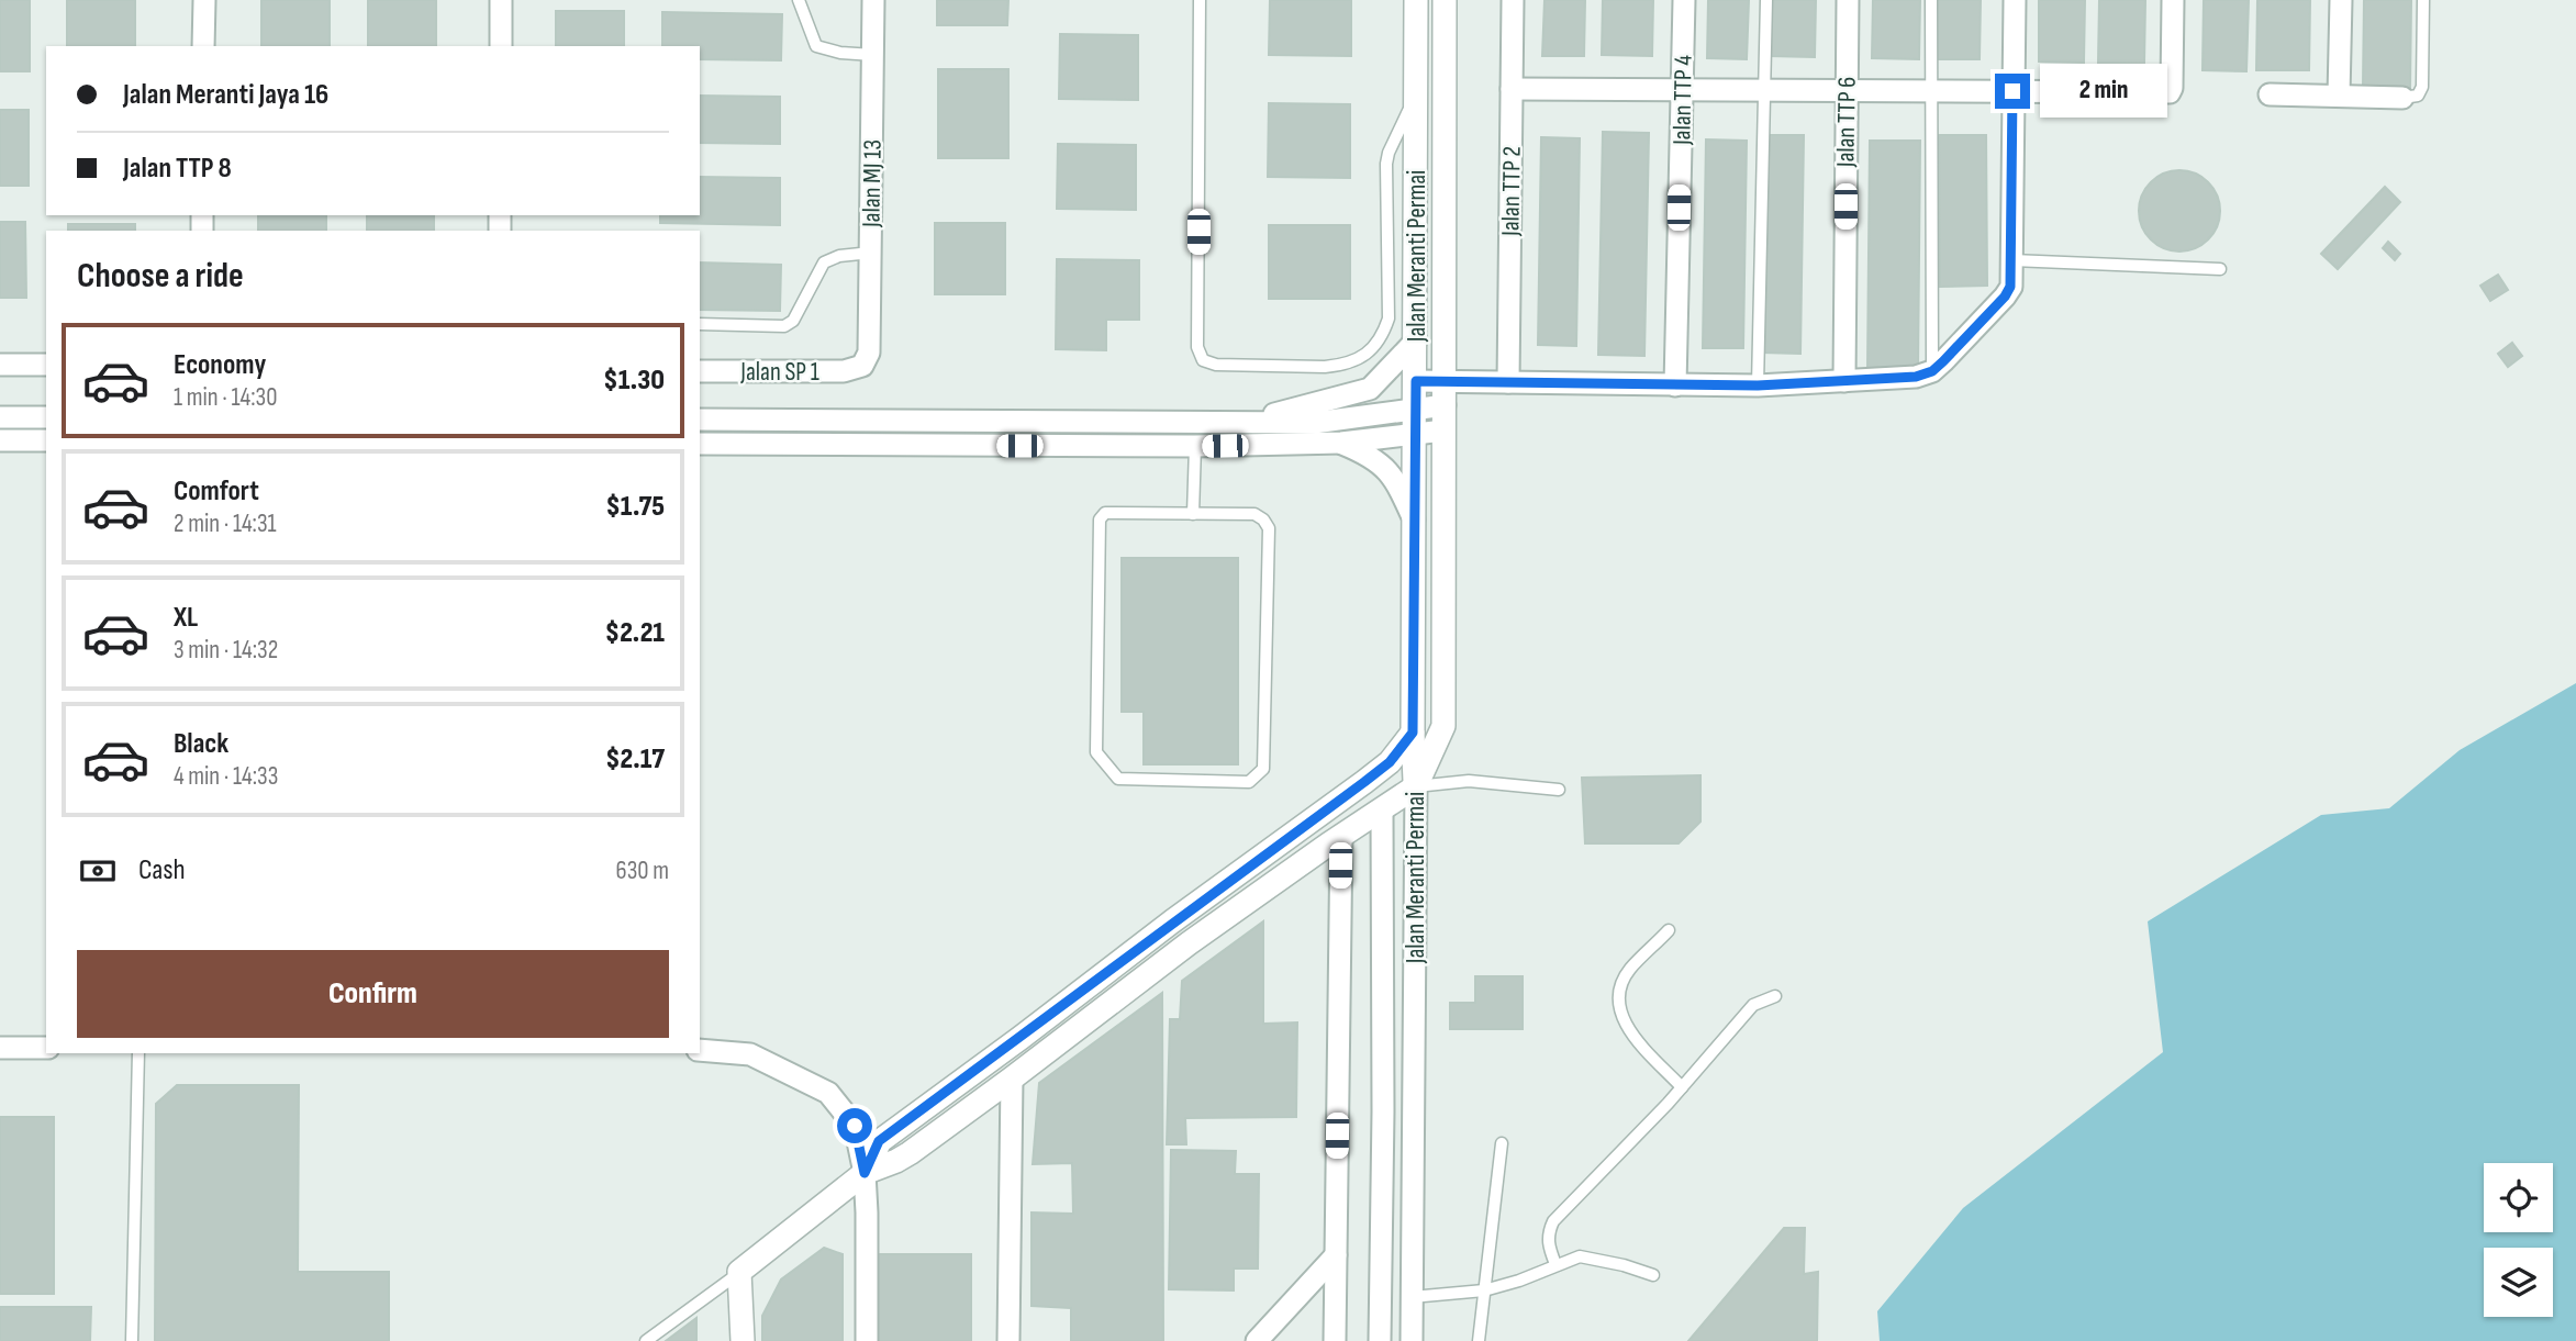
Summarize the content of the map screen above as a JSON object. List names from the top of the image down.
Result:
{
  "streets": {
    "street": [
      "Jalan TTP 4",
      "Jalan TTP 6",
      "Jalan MJ 13",
      "Jalan TTP 2",
      "Jalan Meranti Permai",
      "Jalan SP 1"
    ]
  },
  "crossings": [
    ["Jalan MJ 13", "Jalan SP 1"]
  ],
  "page": {
    "banner": ["Jalan Meranti Jaya 16", "Jalan TTP 8"],
    "bubble": "2 min",
    "heading": "Choose a ride",
    "list": [
      {
        "name": "Economy",
        "note": "1 min · 14:30",
        "value": "$1.30"
      },
      {
        "name": "Comfort",
        "note": "2 min · 14:31",
        "value": "$1.75"
      },
      {
        "name": "XL",
        "note": "3 min · 14:32",
        "value": "$2.21"
      },
      {
        "name": "Black",
        "note": "4 min · 14:33",
        "value": "$2.17"
      }
    ],
    "pay": ["Cash", "630 m"],
    "buttons": "Confirm"
  }
}
